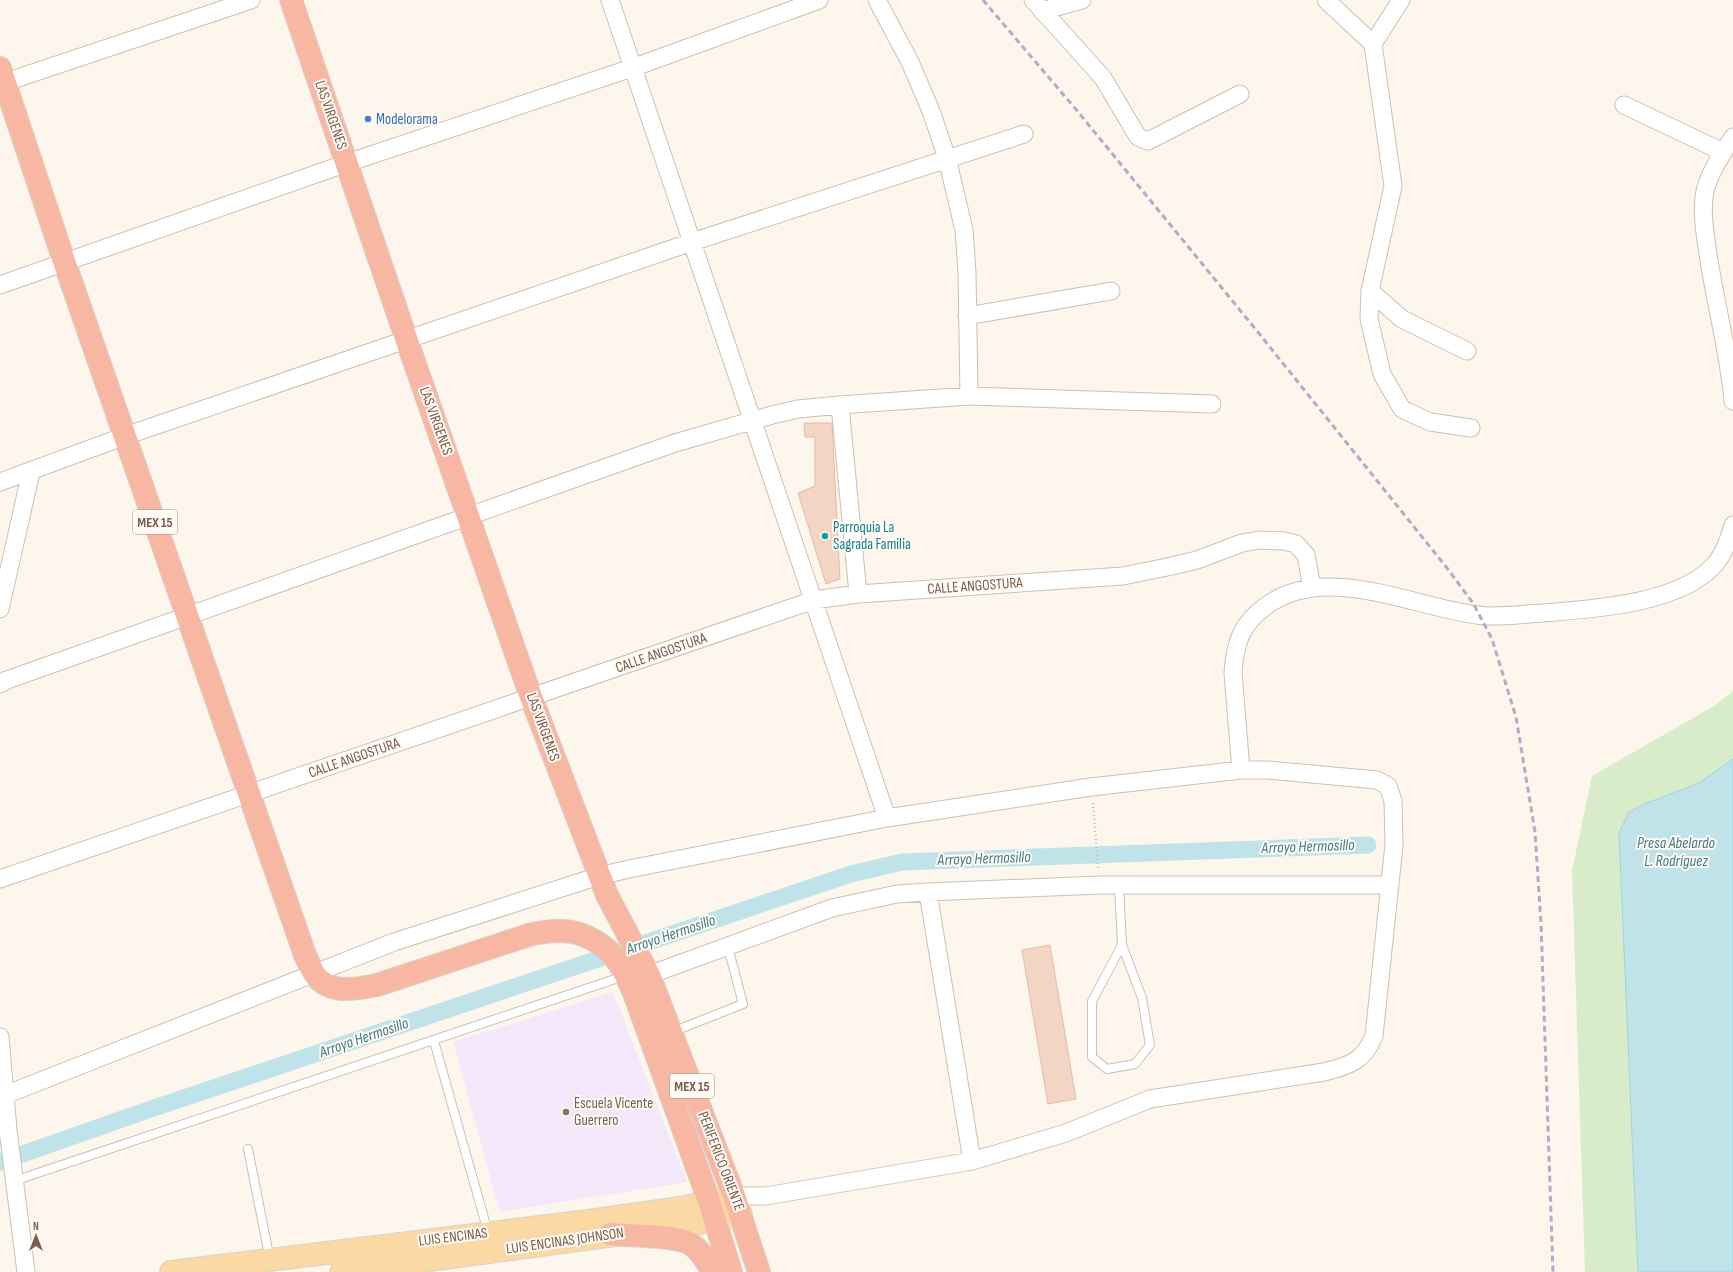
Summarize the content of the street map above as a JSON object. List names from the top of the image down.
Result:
{
  "streets": {
    "highway": ["LAS VIRGENES", "MEX 15", "PERIFERICO ORIENTE"],
    "main road": ["LUIS ENCINAS", "LUIS ENCINAS JOHNSON"],
    "street": ["CALLE ANGOSTURA"]
  },
  "crossings": [
    ["LAS VIRGENES", "CALLE ANGOSTURA"],
    ["LAS VIRGENES", "PERIFERICO ORIENTE"],
    ["MEX 15", "CALLE ANGOSTURA"],
    ["MEX 15", "PERIFERICO ORIENTE"],
    ["PERIFERICO ORIENTE", "LUIS ENCINAS"],
    ["PERIFERICO ORIENTE", "LUIS ENCINAS JOHNSON"],
    ["LUIS ENCINAS", "LUIS ENCINAS JOHNSON"]
  ],
  "water": ["Presa Abelardo L. Rodríguez", "Arroyo Hermosillo"],
  "places": ["Modelorama", "Parroquia La Sagrada Familia", "Escuela Vicente Guerrero"],
  "north": "top"
}
